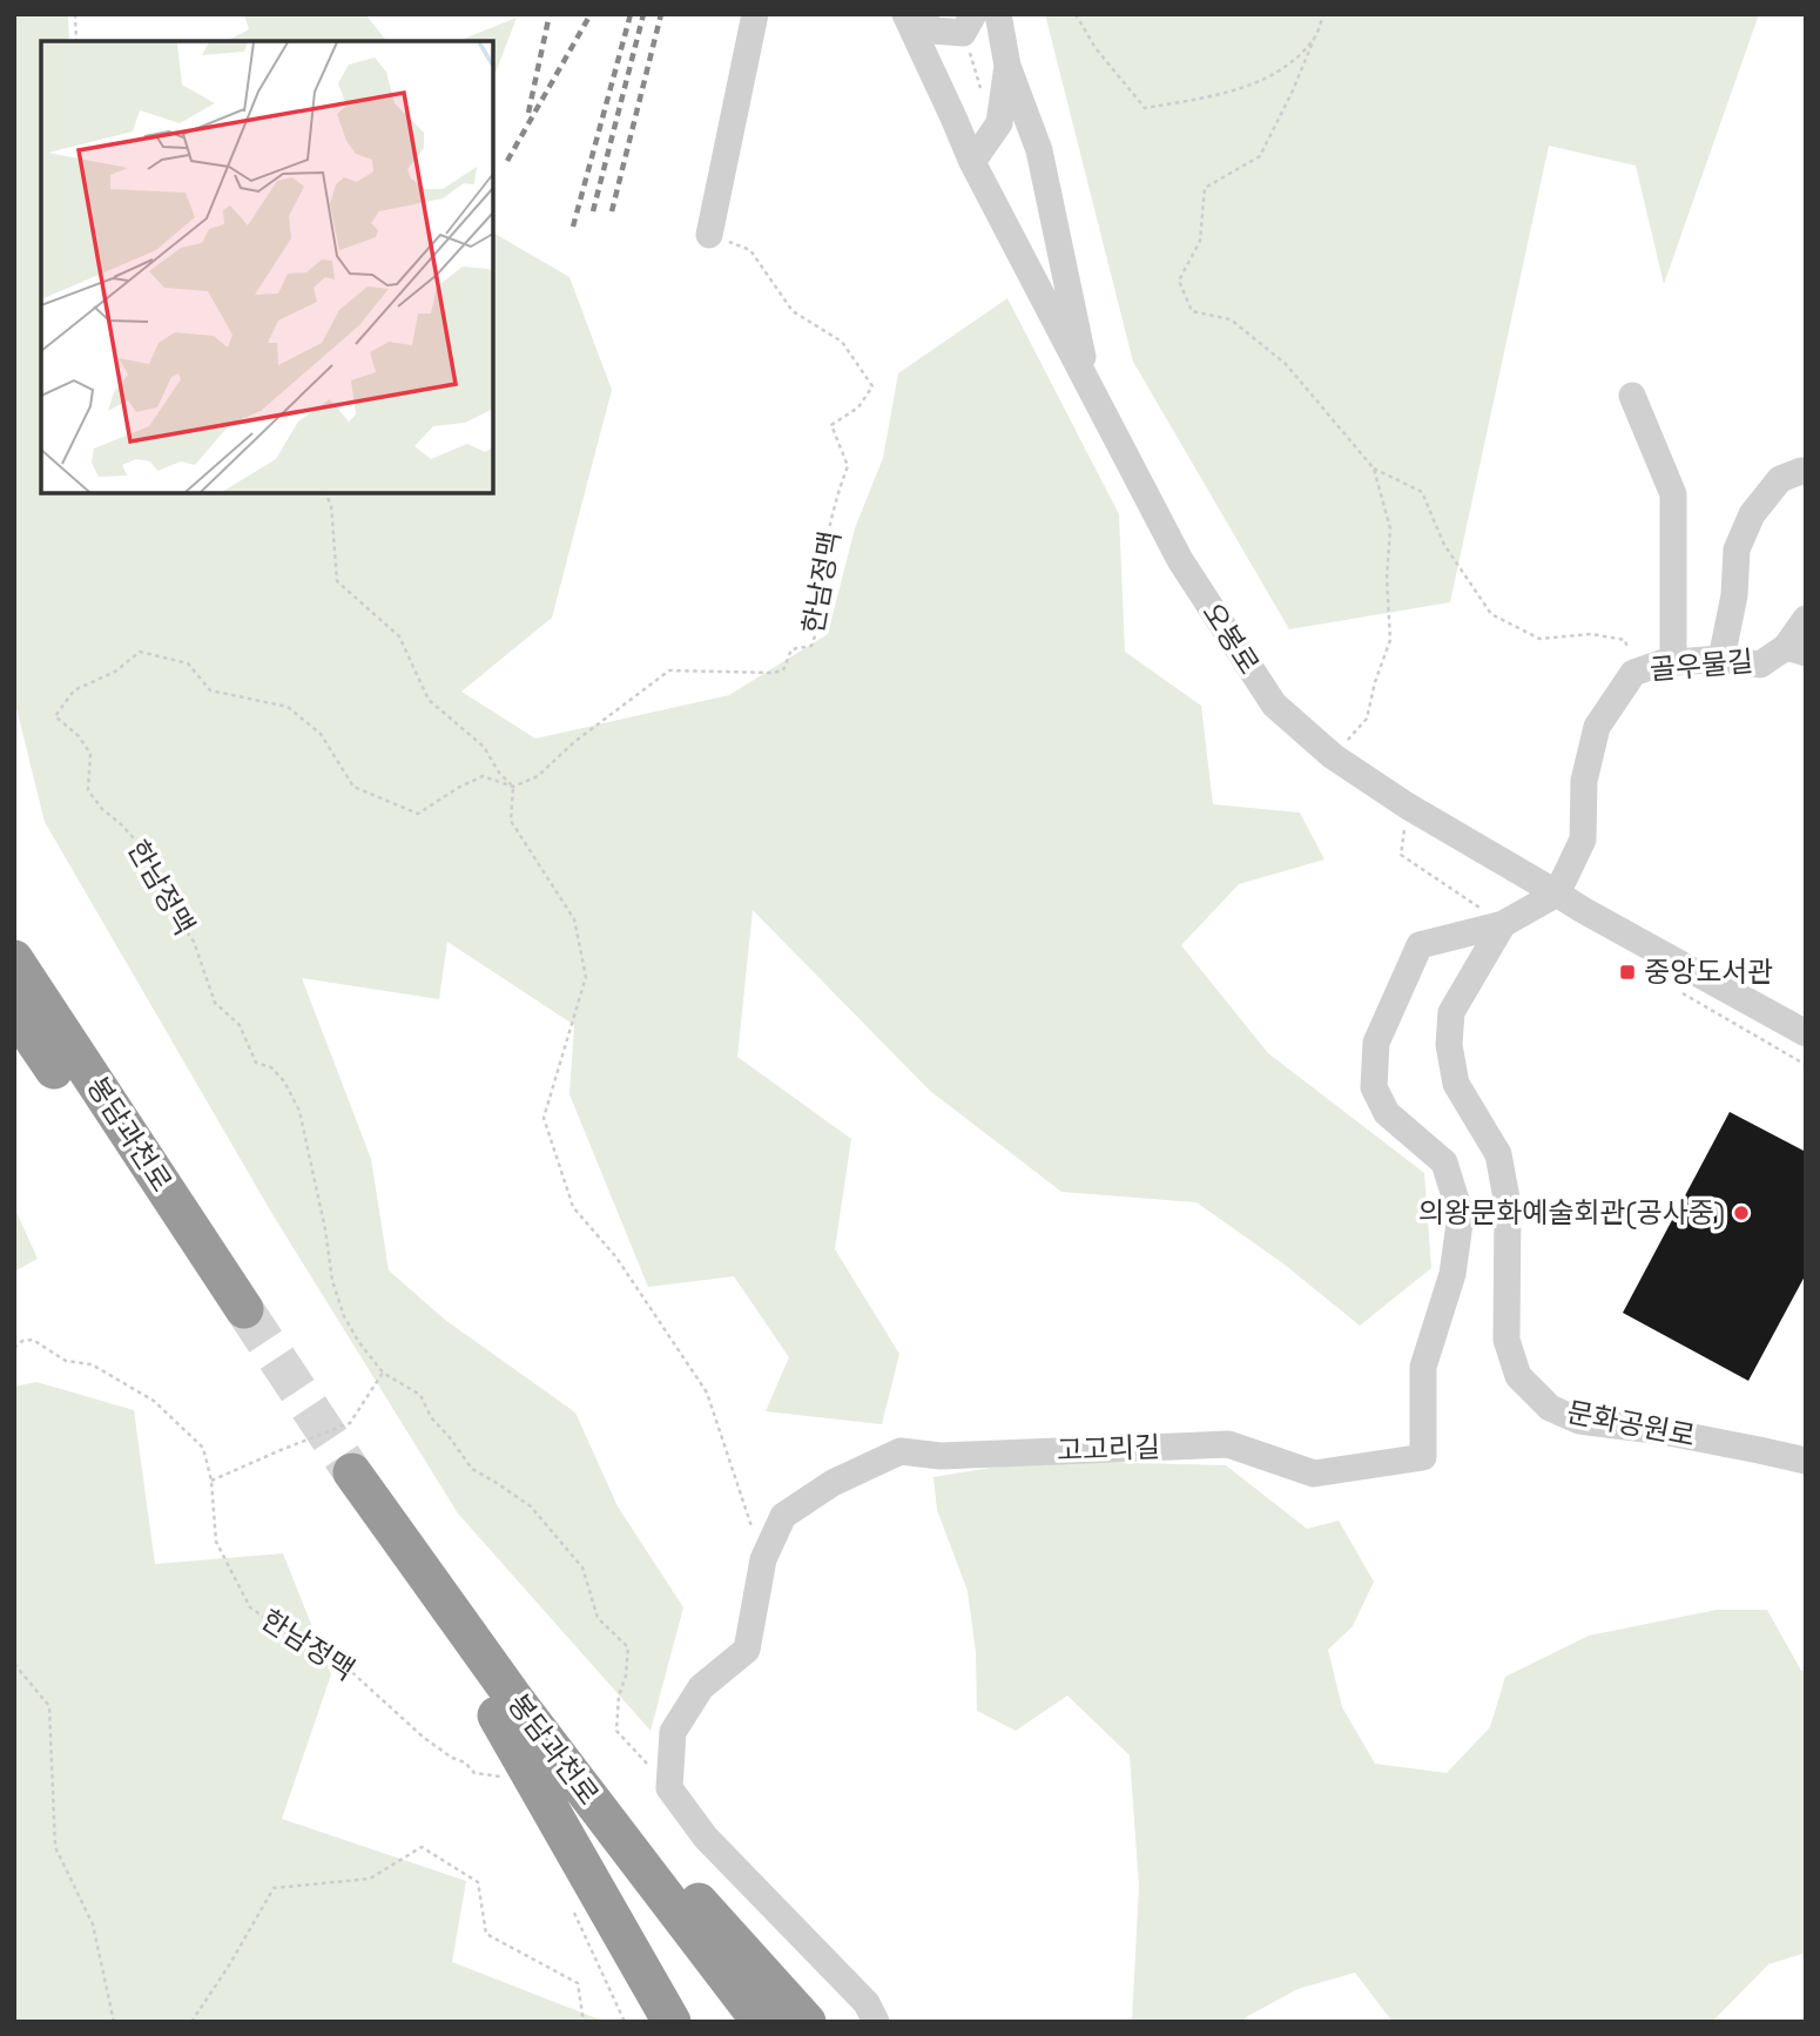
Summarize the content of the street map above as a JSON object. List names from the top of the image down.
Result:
{
  "streets": {
    "highway": ["봉담과천로"],
    "street": [
      "오봉로",
      "골우물길",
      "문화공원로",
      "고고리길"
    ],
    "path": ["한남정맥"]
  },
  "crossings": [
    ["한남정맥", "고고리길"],
    ["오봉로", "골우물길"],
    ["문화공원로", "고고리길"]
  ],
  "places": {
    "transit": ["중앙도서관"],
    "other": ["의왕문화예술회관(공사중)"]
  }
}
